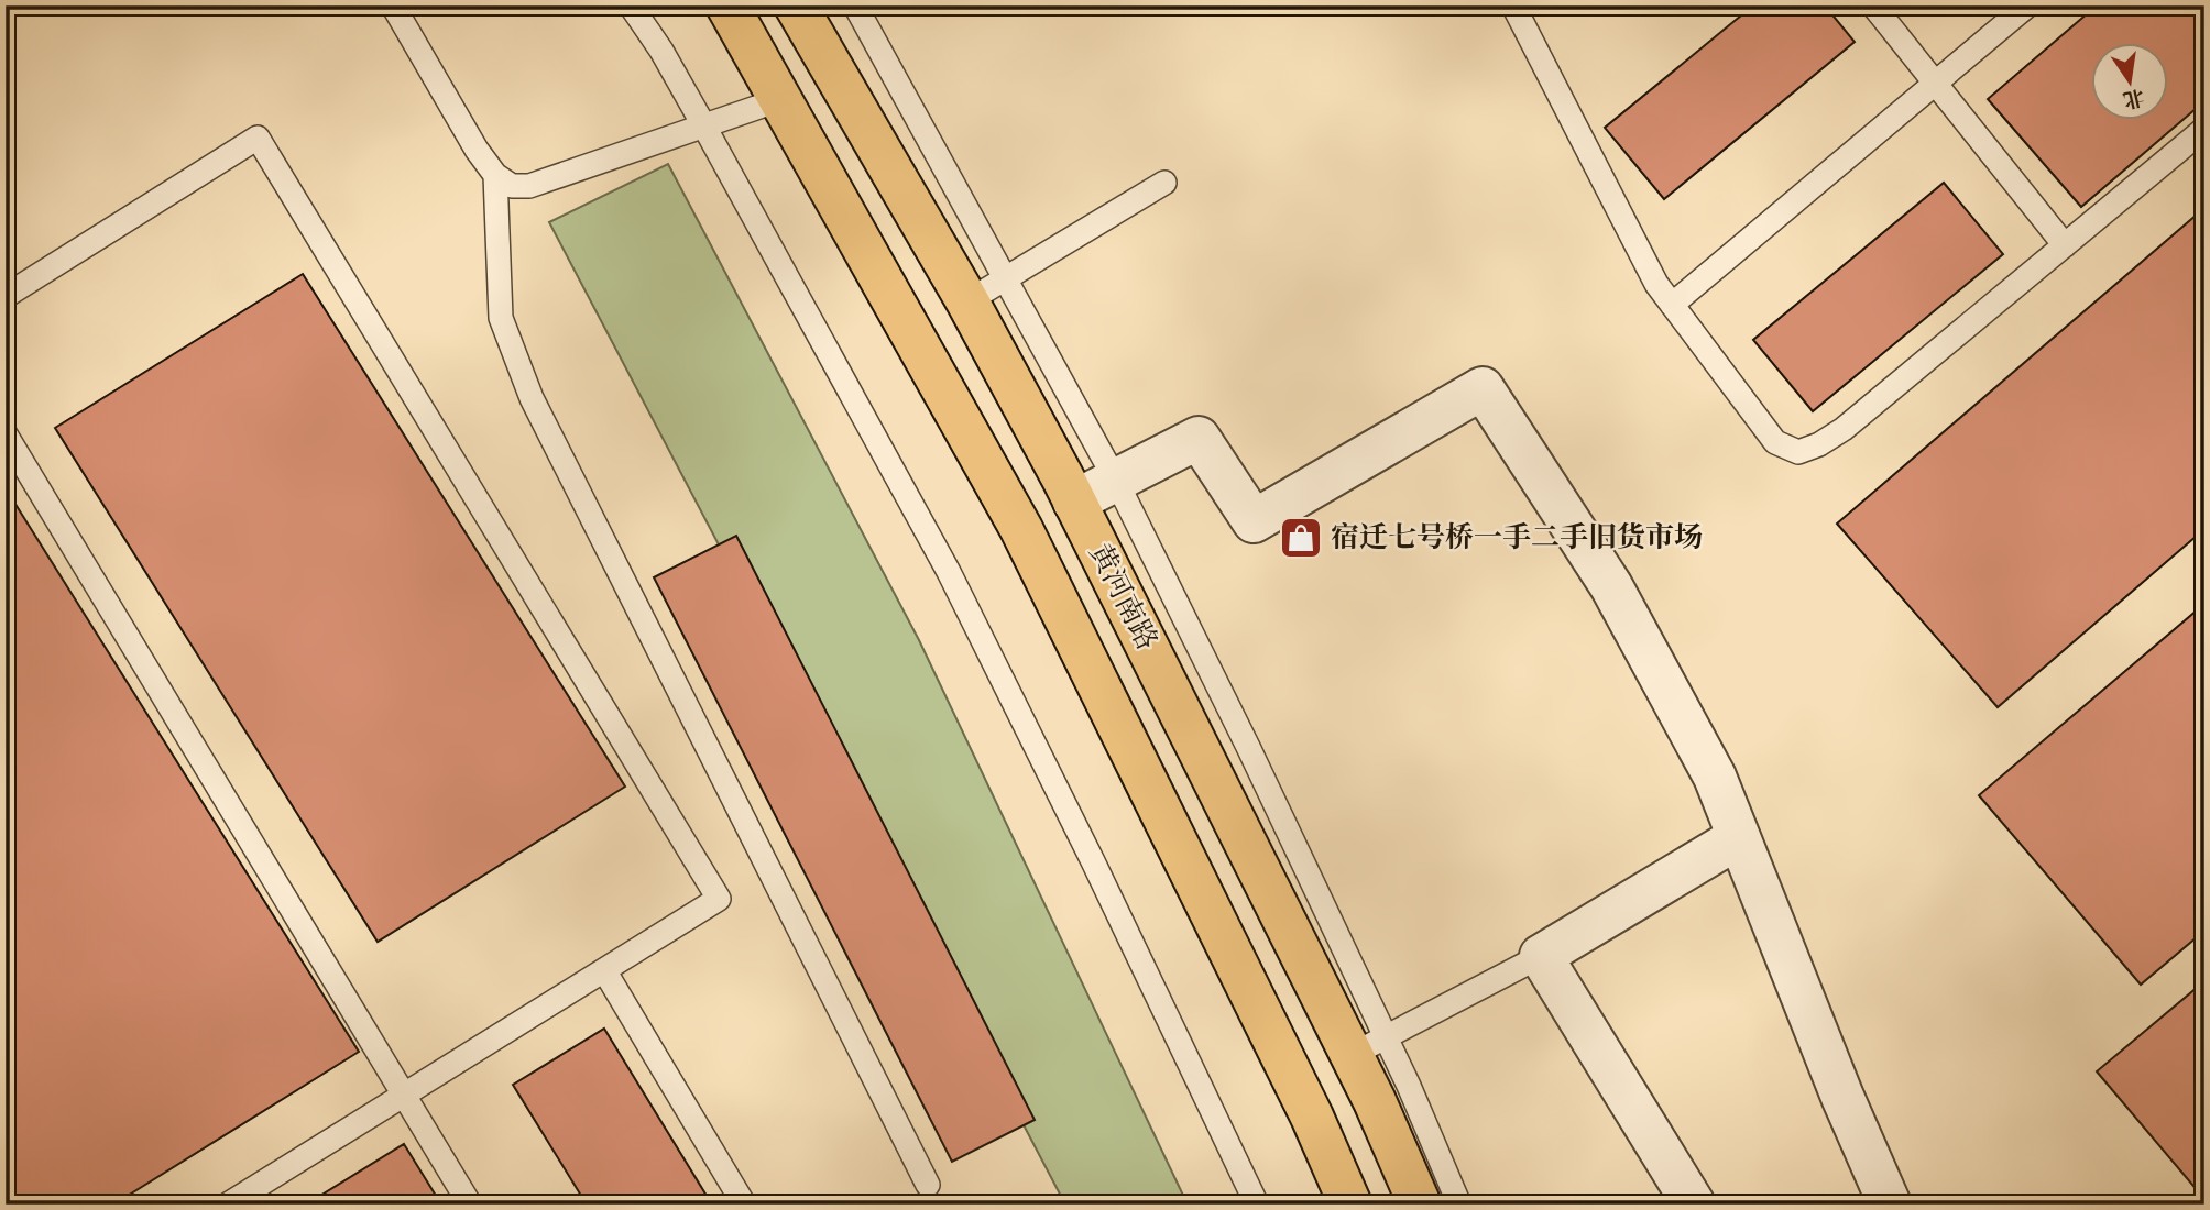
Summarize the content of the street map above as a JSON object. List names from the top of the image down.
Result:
{
  "streets": {
    "main road": ["黄河南路"]
  },
  "places": {
    "shop": ["宿迁七号桥一手二手旧货市场"]
  },
  "north": "bottom"
}
